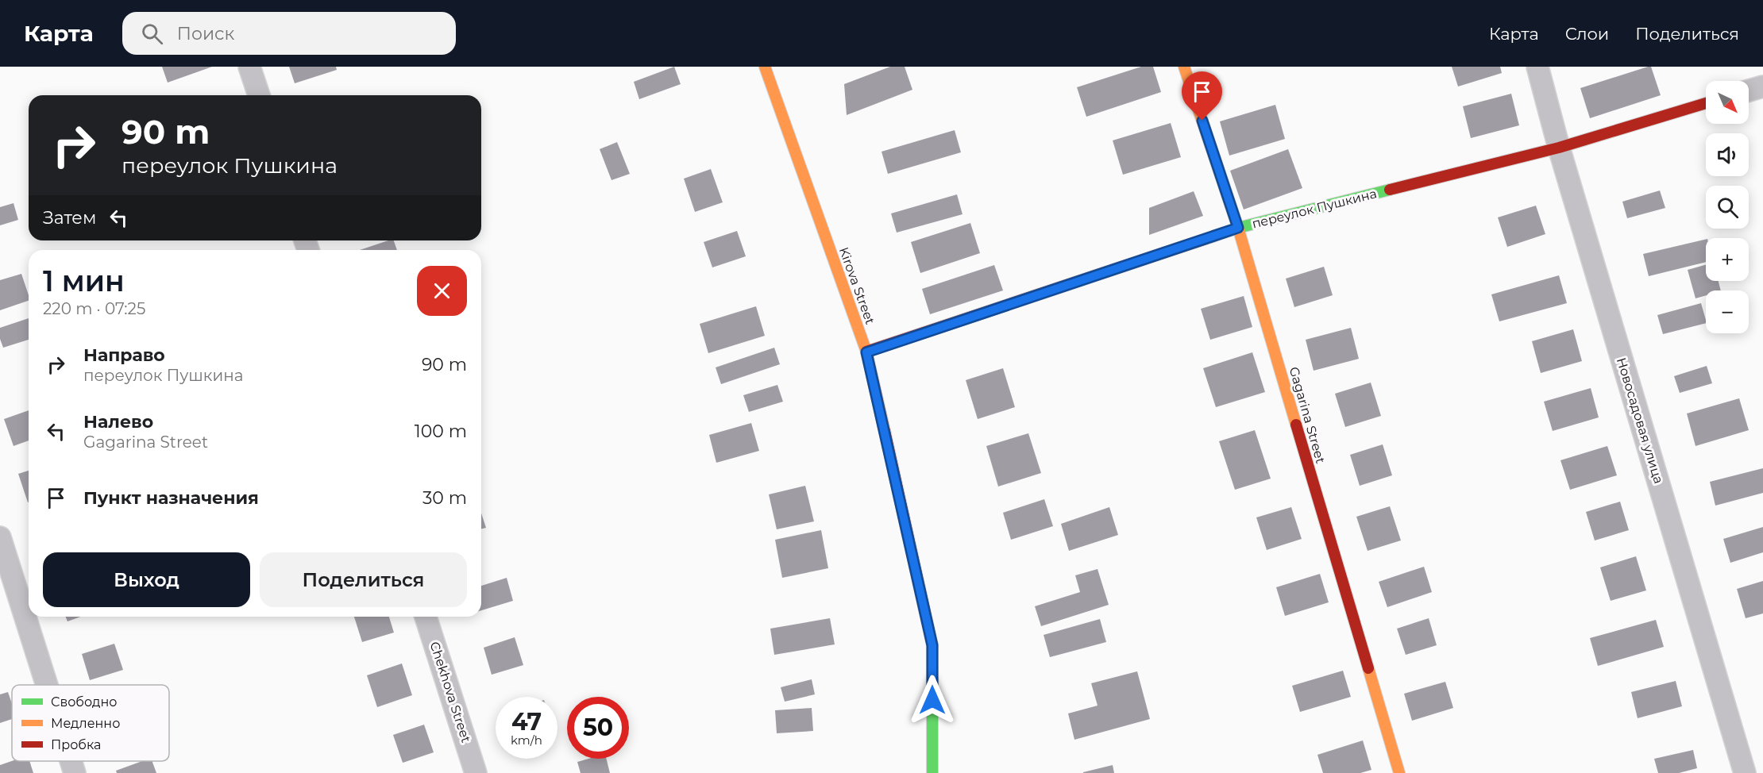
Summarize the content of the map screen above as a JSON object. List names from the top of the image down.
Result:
{
  "streets": {
    "street": [
      "переулок Пушкина",
      "Kirova Street",
      "Gagarina Street",
      "Новосадовая улица",
      "Chekhova Street"
    ]
  },
  "crossings": [
    ["переулок Пушкина", "Kirova Street"],
    ["переулок Пушкина", "Gagarina Street"],
    ["переулок Пушкина", "Новосадовая улица"]
  ],
  "legend": ["Свободно", "Медленно", "Пробка"],
  "north": "bottom right",
  "page": {
    "header": "Карта",
    "search": "Поиск",
    "nav": ["Карта", "Слои", "Поделиться"],
    "map_buttons": ["+", "−"],
    "turn": ["90 m", "переулок Пушкина"],
    "then": "Затем",
    "heading": ["1 мин", "220 m · 07:25"],
    "list": [
      {
        "name": "Направо",
        "note": "переулок Пушкина",
        "value": "90 m"
      },
      {
        "name": "Налево",
        "note": "Gagarina Street",
        "value": "100 m"
      },
      {
        "name": "Пункт назначения",
        "value": "30 m"
      }
    ],
    "buttons": ["Выход", "Поделиться"],
    "speed": "47 km/h",
    "limit": "50"
  }
}
